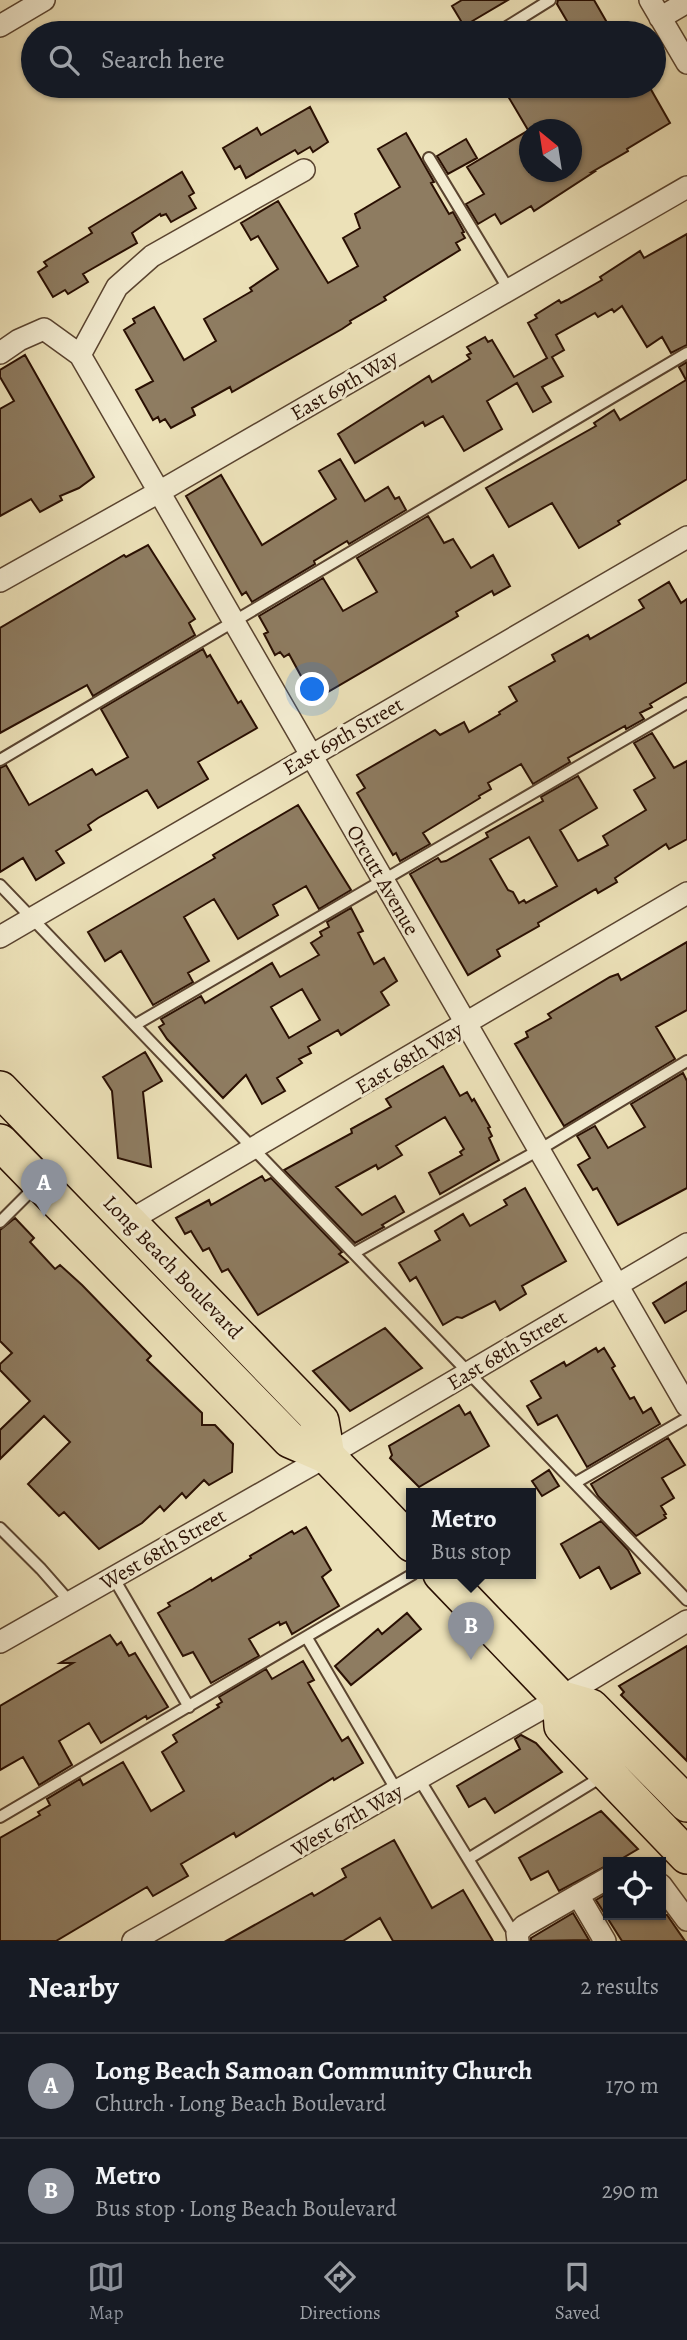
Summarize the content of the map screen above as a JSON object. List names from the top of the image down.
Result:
{
  "streets": {
    "main road": ["Long Beach Boulevard"],
    "street": [
      "East 69th Way",
      "East 69th Street",
      "Orcutt Avenue",
      "East 68th Way",
      "East 68th Street",
      "West 68th Street",
      "West 67th Way"
    ]
  },
  "crossings": [
    ["East 69th Way", "Orcutt Avenue"],
    ["East 69th Street", "Orcutt Avenue"],
    ["Orcutt Avenue", "East 68th Way"],
    ["Orcutt Avenue", "East 68th Street"],
    ["East 68th Way", "Long Beach Boulevard"],
    ["Long Beach Boulevard", "East 68th Street"],
    ["Long Beach Boulevard", "West 68th Street"],
    ["East 68th Street", "West 68th Street"]
  ],
  "north": "top left",
  "page": {
    "search": "Search here",
    "pins": ["A", "B"],
    "popup": ["Metro", "Bus stop"],
    "heading": ["Nearby", "2 results"],
    "list": [
      {
        "mark": "A",
        "name": "Long Beach Samoan Community Church",
        "note": "Church · Long Beach Boulevard",
        "value": "170 m"
      },
      {
        "mark": "B",
        "name": "Metro",
        "note": "Bus stop · Long Beach Boulevard",
        "value": "290 m"
      }
    ],
    "nav": ["Map", "Directions", "Saved"]
  }
}
